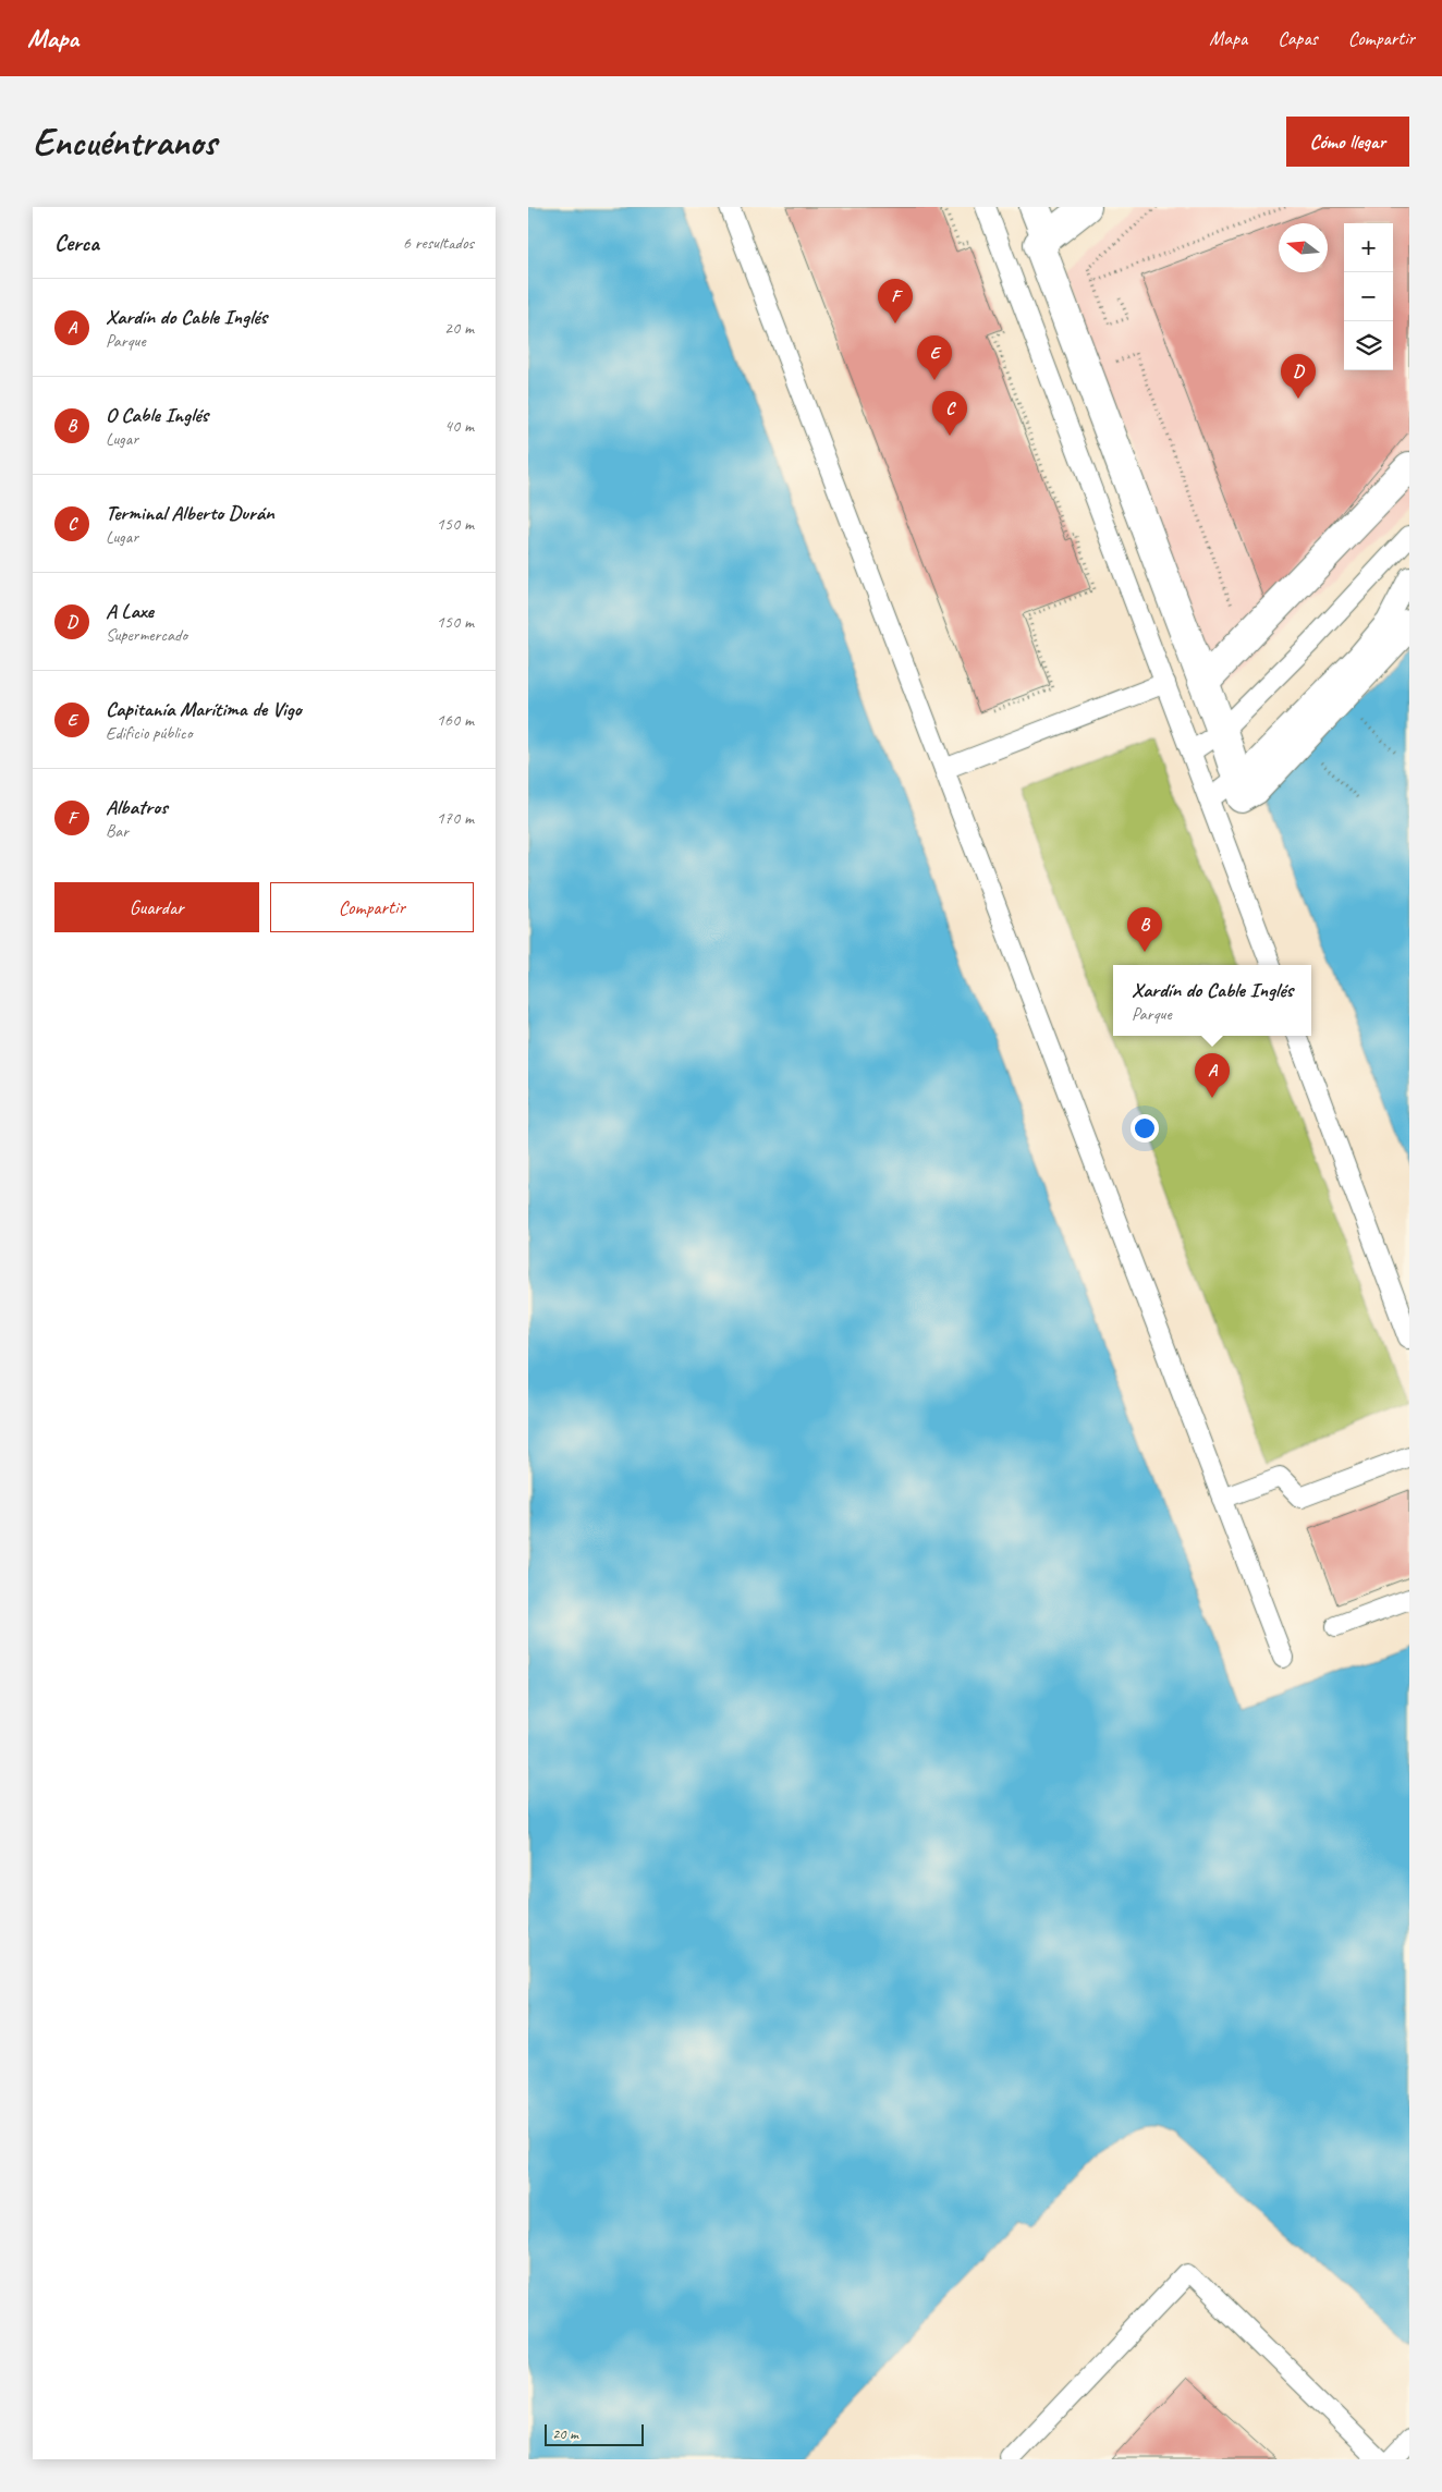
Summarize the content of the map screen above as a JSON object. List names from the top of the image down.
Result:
{
  "scale_bar": "20 m",
  "north": "left",
  "page": {
    "header": "Mapa",
    "nav": ["Mapa", "Capas", "Compartir"],
    "buttons": [
      "Cómo llegar",
      ["Guardar", "Compartir"]
    ],
    "title": "Encuéntranos",
    "heading": ["Cerca", "6 resultados"],
    "map_buttons": ["+", "−"],
    "list": [
      {
        "mark": "A",
        "name": "Xardín do Cable Inglés",
        "note": "Parque",
        "value": "20 m"
      },
      {
        "mark": "B",
        "name": "O Cable Inglés",
        "note": "Lugar",
        "value": "40 m"
      },
      {
        "mark": "C",
        "name": "Terminal Alberto Durán",
        "note": "Lugar",
        "value": "150 m"
      },
      {
        "mark": "D",
        "name": "A Laxe",
        "note": "Supermercado",
        "value": "150 m"
      },
      {
        "mark": "E",
        "name": "Capitanía Marítima de Vigo",
        "note": "Edificio público",
        "value": "160 m"
      },
      {
        "mark": "F",
        "name": "Albatros",
        "note": "Bar",
        "value": "170 m"
      }
    ],
    "pins": [
      "F",
      "E",
      "D",
      "C",
      "B",
      "A"
    ],
    "popup": ["Xardín do Cable Inglés", "Parque"],
    "scale": "20 m"
  }
}
